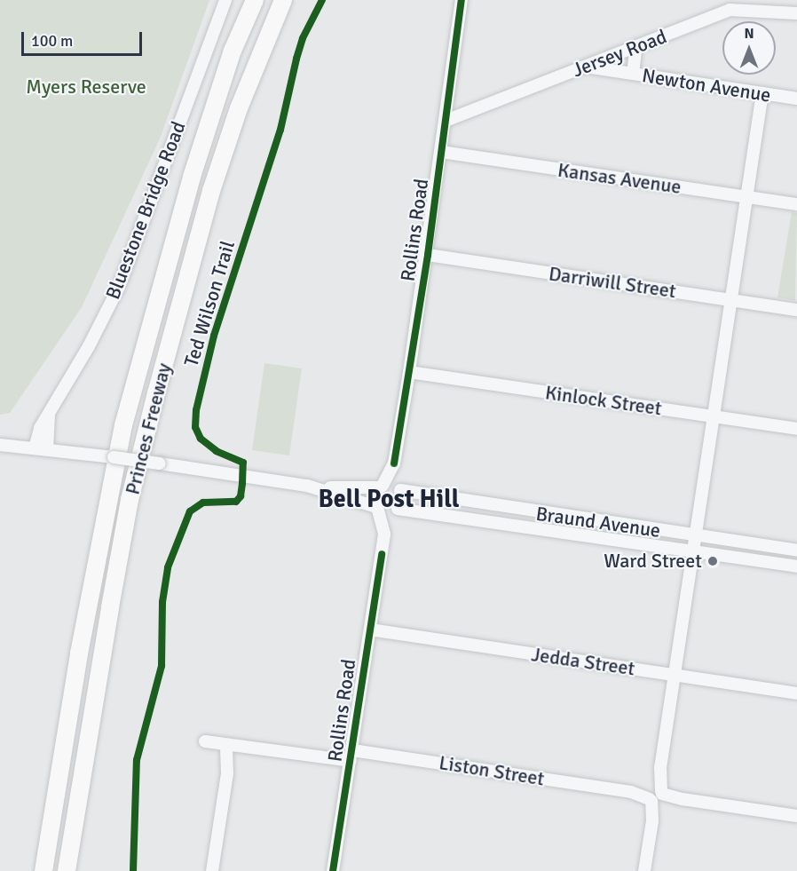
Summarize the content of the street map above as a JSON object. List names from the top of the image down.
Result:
{
  "streets": {
    "highway": ["Princes Freeway"],
    "street": [
      "Jersey Road",
      "Newton Avenue",
      "Kansas Avenue",
      "Bluestone Bridge Road",
      "Rollins Road",
      "Darriwill Street",
      "Kinlock Street",
      "Braund Avenue",
      "Jedda Street",
      "Liston Street"
    ],
    "cycle path": ["Ted Wilson Trail"]
  },
  "crossings": [
    ["Jersey Road", "Newton Avenue"],
    ["Jersey Road", "Rollins Road"],
    ["Kansas Avenue", "Rollins Road"],
    ["Rollins Road", "Darriwill Street"],
    ["Rollins Road", "Kinlock Street"],
    ["Rollins Road", "Braund Avenue"],
    ["Rollins Road", "Jedda Street"],
    ["Rollins Road", "Liston Street"]
  ],
  "districts": ["Bell Post Hill"],
  "parks": ["Myers Reserve"],
  "places": ["Ward Street"],
  "scale_bar": "100 m",
  "north": "top"
}
